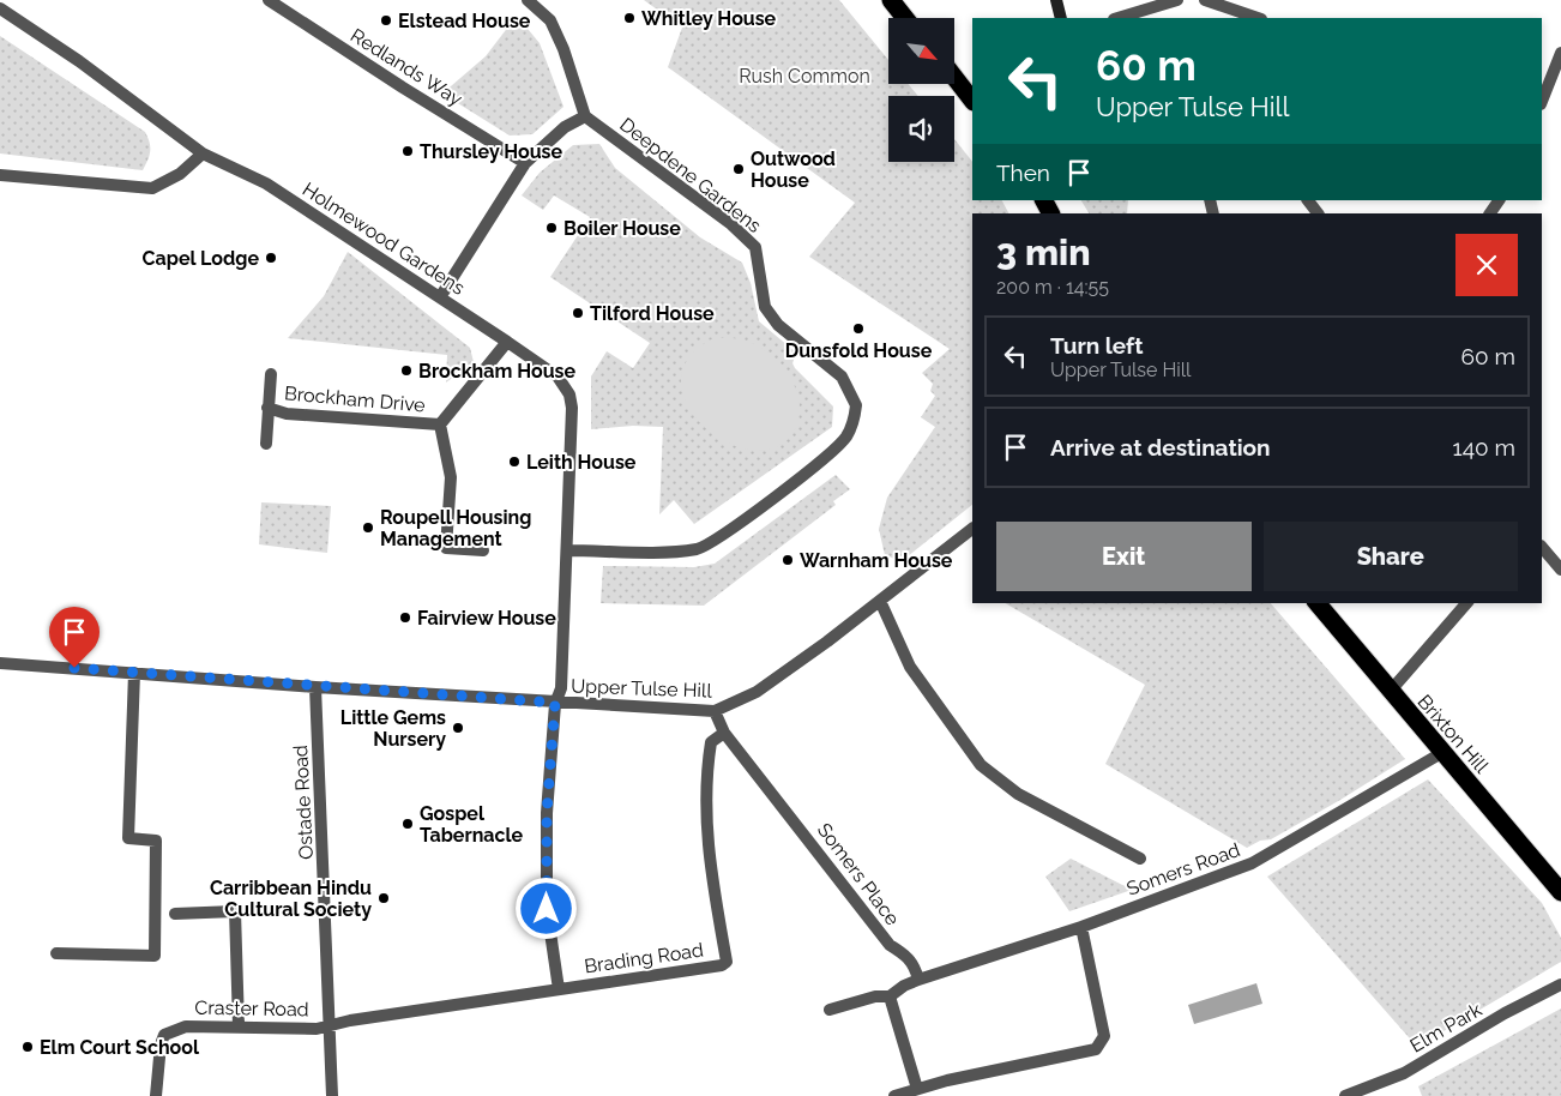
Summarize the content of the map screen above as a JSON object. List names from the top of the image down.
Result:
{
  "streets": {
    "highway": ["Brixton Hill"],
    "street": [
      "Redlands Way",
      "Deepdene Gardens",
      "Holmewood Gardens",
      "Brockham Drive",
      "Upper Tulse Hill",
      "Ostade Road",
      "Somers Road",
      "Somers Place",
      "Brading Road",
      "Craster Road",
      "Elm Park"
    ]
  },
  "crossings": [
    ["Deepdene Gardens", "Holmewood Gardens"],
    ["Holmewood Gardens", "Brockham Drive"],
    ["Holmewood Gardens", "Upper Tulse Hill"],
    ["Holmewood Gardens", "Brading Road"],
    ["Upper Tulse Hill", "Ostade Road"],
    ["Upper Tulse Hill", "Somers Place"],
    ["Brixton Hill", "Somers Road"],
    ["Ostade Road", "Brading Road"],
    ["Ostade Road", "Craster Road"],
    ["Somers Road", "Somers Place"],
    ["Somers Place", "Brading Road"],
    ["Brading Road", "Craster Road"]
  ],
  "parks": ["Rush Common"],
  "places": [
    "Whitley House",
    "Elstead House",
    "Thursley House",
    "Outwood House",
    "Boiler House",
    "Capel Lodge",
    "Tilford House",
    "Dunsfold House",
    "Brockham House",
    "Leith House",
    "Roupell Housing Management",
    "Warnham House",
    "Fairview House",
    "Little Gems Nursery",
    "Gospel Tabernacle",
    "Carribbean Hindu Cultural Society",
    "Elm Court School"
  ],
  "north": "bottom right",
  "page": {
    "turn": ["60 m", "Upper Tulse Hill"],
    "then": "Then",
    "heading": ["3 min", "200 m · 14:55"],
    "list": [
      {
        "name": "Turn left",
        "note": "Upper Tulse Hill",
        "value": "60 m"
      },
      {
        "name": "Arrive at destination",
        "value": "140 m"
      }
    ],
    "buttons": ["Exit", "Share"]
  }
}
